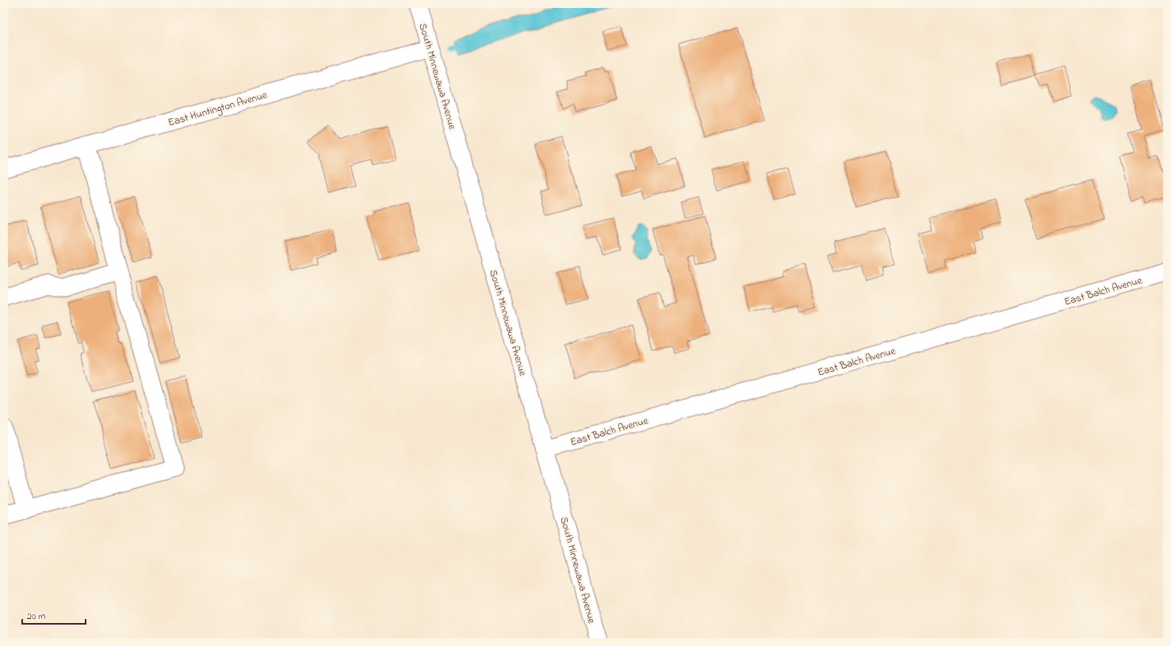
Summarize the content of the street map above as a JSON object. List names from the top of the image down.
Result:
{
  "streets": {
    "street": ["South Minnewawa Avenue", "East Huntington Avenue", "East Balch Avenue"]
  },
  "crossings": [
    ["South Minnewawa Avenue", "East Huntington Avenue"],
    ["South Minnewawa Avenue", "East Balch Avenue"]
  ],
  "scale_bar": "20 m"
}
